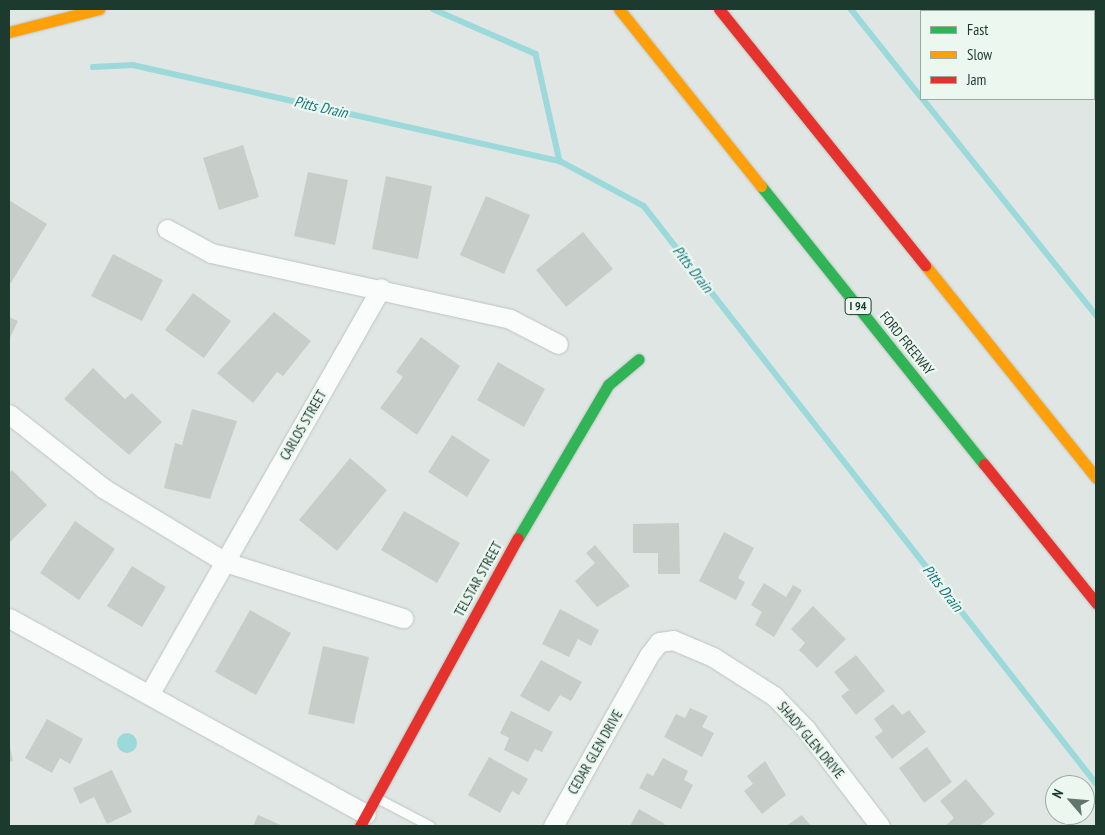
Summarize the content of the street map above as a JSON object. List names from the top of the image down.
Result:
{
  "streets": {
    "main road": ["I 94", "FORD FREEWAY", "TELSTAR STREET"],
    "street": ["CARLOS STREET", "SHADY GLEN DRIVE", "CEDAR GLEN DRIVE"]
  },
  "crossings": [
    ["SHADY GLEN DRIVE", "CEDAR GLEN DRIVE"]
  ],
  "water": ["Pitts Drain"],
  "legend": ["Fast", "Slow", "Jam"],
  "north": "top left"
}
